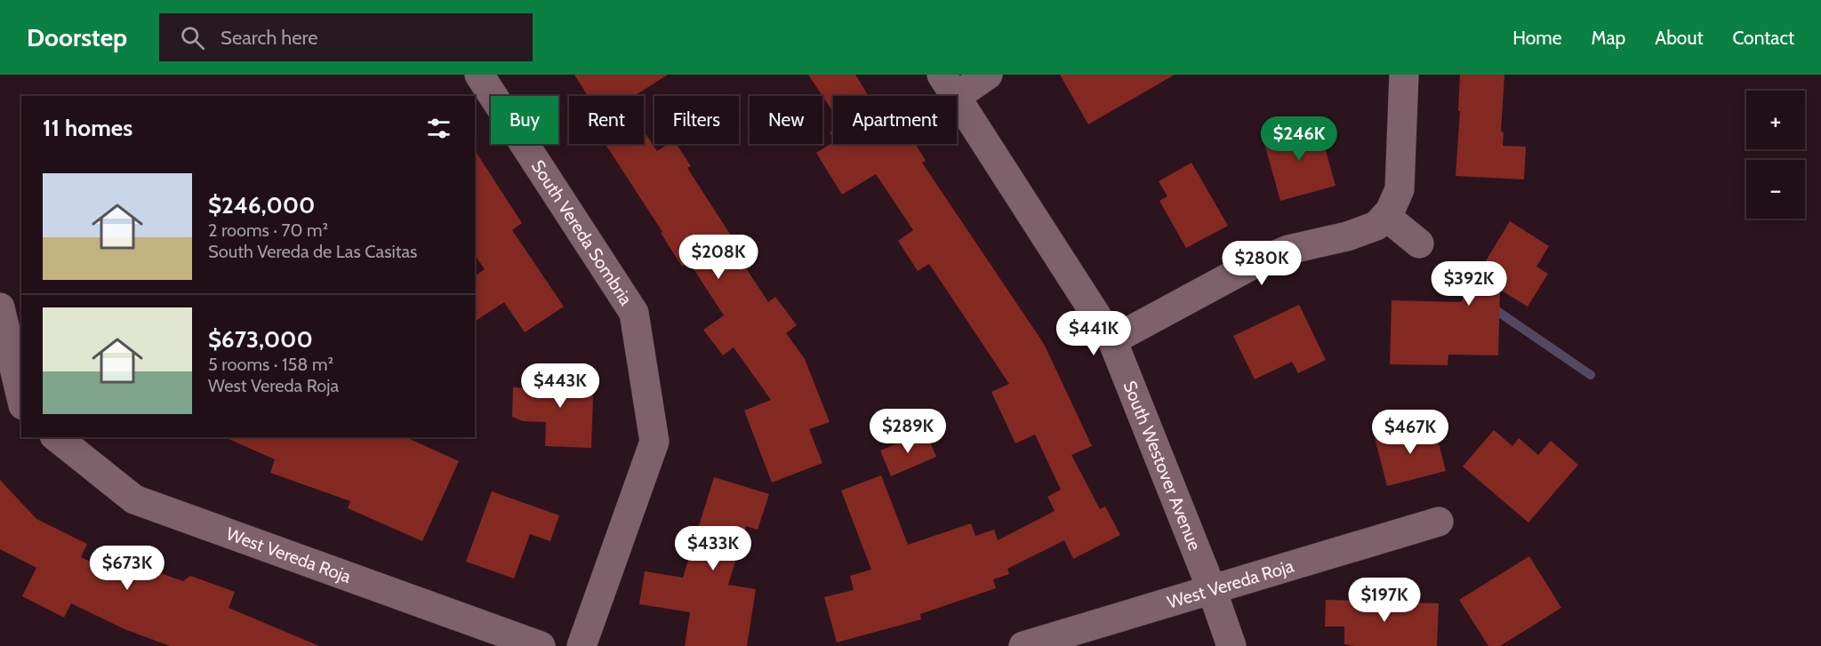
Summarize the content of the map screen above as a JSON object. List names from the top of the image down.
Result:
{
  "streets": {
    "street": ["South Vereda Sombria", "South Westover Avenue", "West Vereda Roja"]
  },
  "crossings": [
    ["South Westover Avenue", "West Vereda Roja"]
  ],
  "page": {
    "header": "Doorstep",
    "search": "Search here",
    "nav": [
      "Home",
      "Map",
      "About",
      "Contact"
    ],
    "map_buttons": ["+", "−"],
    "chip": [
      "Buy",
      "Rent",
      "Filters",
      "New",
      "Apartment"
    ],
    "heading": "11 homes",
    "price": [
      "$246K",
      "$208K",
      "$280K",
      "$392K",
      "$441K",
      "$443K",
      "$289K",
      "$467K",
      "$433K",
      "$673K",
      "$197K"
    ],
    "list": [
      {
        "name": "$246,000",
        "note": "2 rooms · 70 m² · South Vereda de Las Casitas"
      },
      {
        "name": "$673,000",
        "note": "5 rooms · 158 m² · West Vereda Roja"
      }
    ]
  }
}
